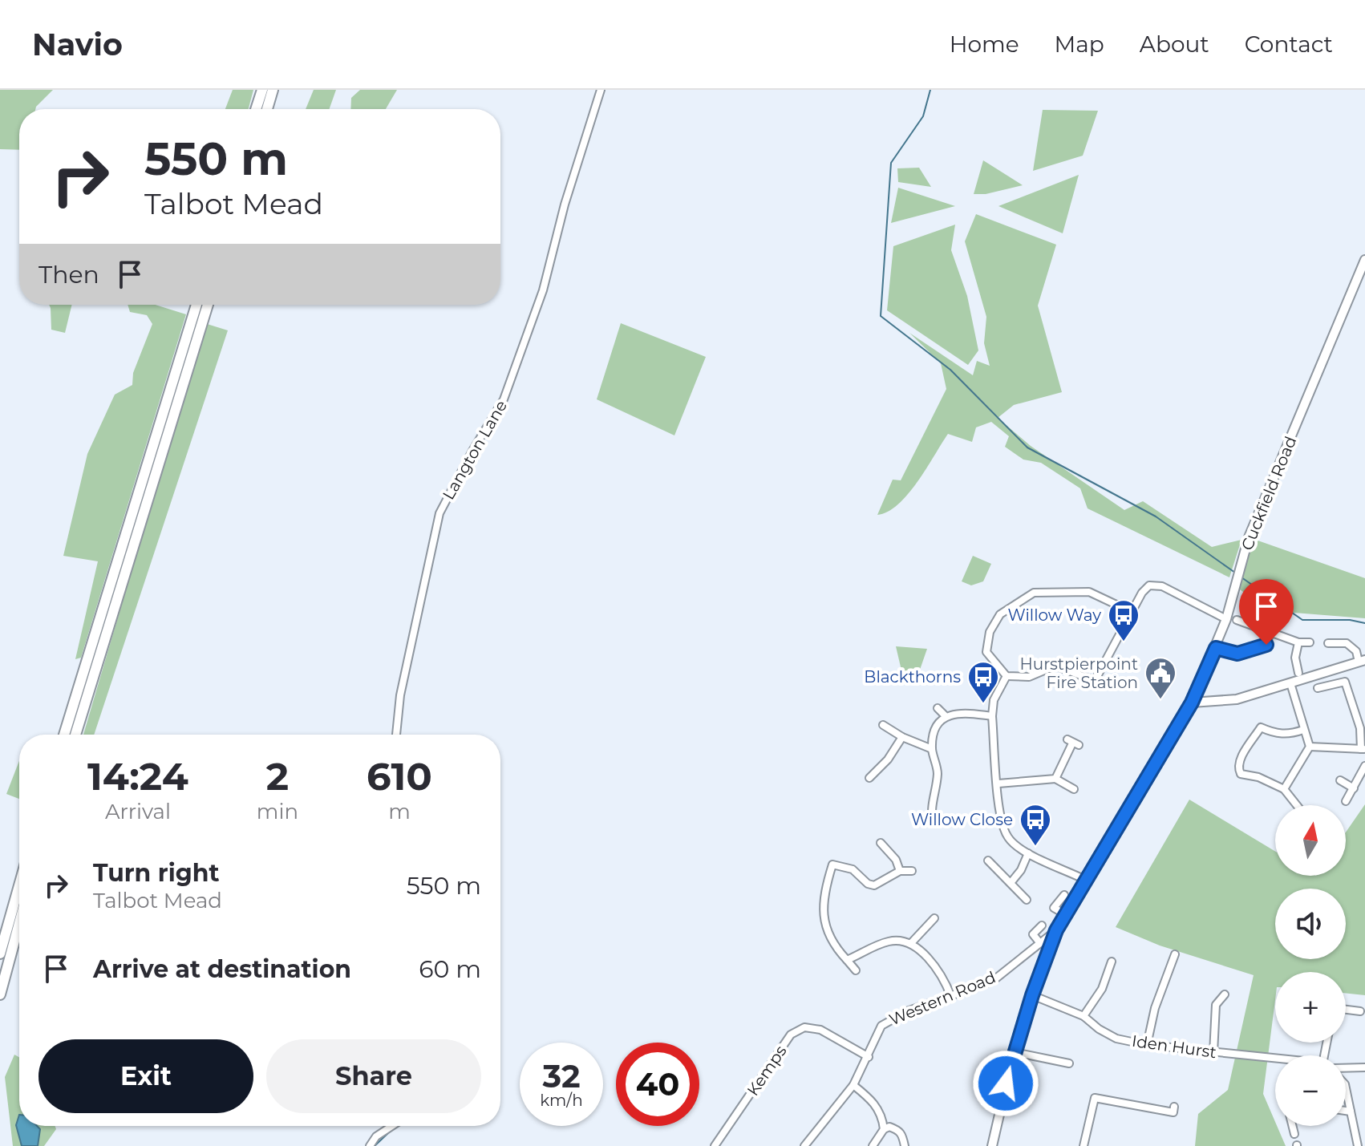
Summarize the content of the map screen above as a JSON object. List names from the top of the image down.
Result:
{
  "streets": {
    "street": [
      "Langton Lane",
      "Cuckfield Road",
      "Western Road",
      "Iden Hurst",
      "Kemps"
    ]
  },
  "crossings": [
    ["Cuckfield Road", "Western Road"],
    ["Cuckfield Road", "Iden Hurst"],
    ["Western Road", "Kemps"]
  ],
  "places": {
    "bus stop": ["Willow Way", "Blackthorns", "Willow Close"],
    "public building": ["Hurstpierpoint Fire Station"]
  },
  "north": "top",
  "page": {
    "header": "Navio",
    "nav": [
      "Home",
      "Map",
      "About",
      "Contact"
    ],
    "turn": ["550 m", "Talbot Mead"],
    "then": "Then",
    "eta": [
      "14:24",
      "Arrival",
      "2",
      "min",
      "610",
      "m"
    ],
    "map_buttons": ["+", "−"],
    "list": [
      {
        "name": "Turn right",
        "note": "Talbot Mead",
        "value": "550 m"
      },
      {
        "name": "Arrive at destination",
        "value": "60 m"
      }
    ],
    "buttons": ["Exit", "Share"],
    "speed": "32 km/h",
    "limit": "40"
  }
}
